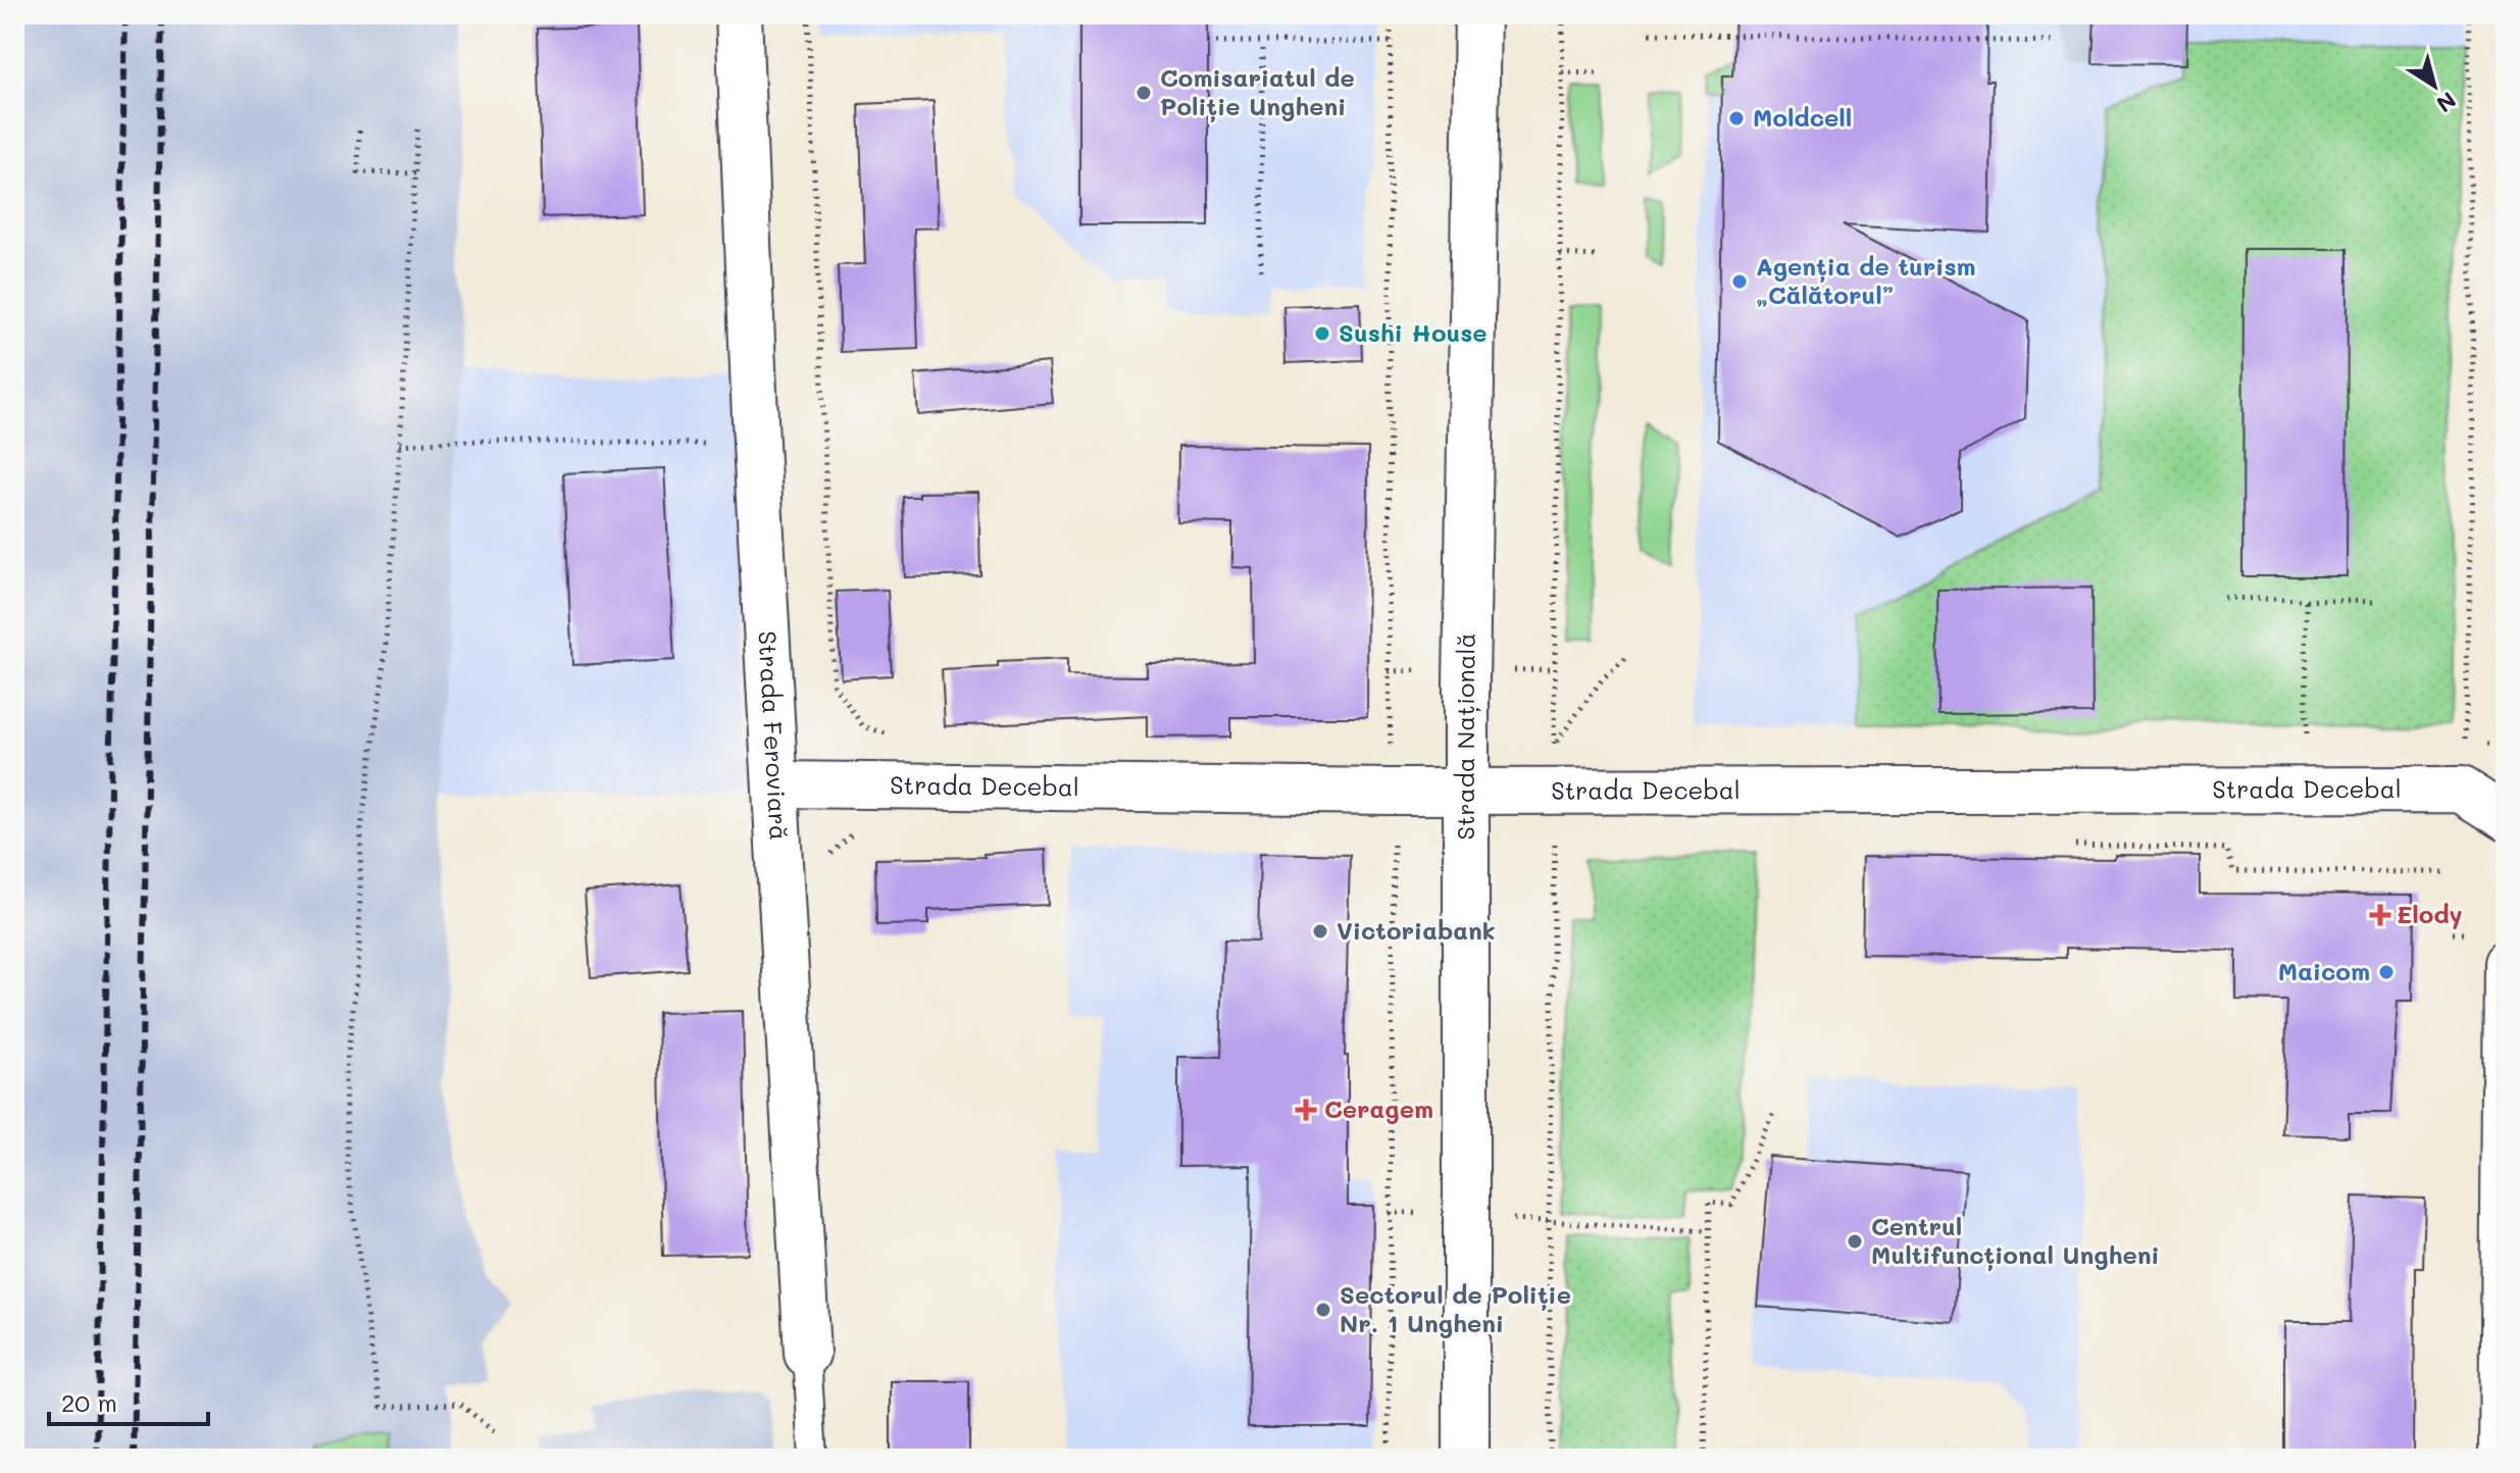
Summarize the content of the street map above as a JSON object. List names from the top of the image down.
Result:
{
  "streets": {
    "street": ["Strada Feroviară", "Strada Națională", "Strada Decebal"]
  },
  "crossings": [
    ["Strada Feroviară", "Strada Decebal"],
    ["Strada Națională", "Strada Decebal"]
  ],
  "places": {
    "other": [
      "Comisariatul de Poliție Ungheni",
      "Moldcell",
      "Agenția de turism „Călătorul”",
      "Sushi House",
      "Victoriabank",
      "Maicom",
      "Centrul Multifuncțional Ungheni",
      "Sectorul de Poliție Nr. 1 Ungheni"
    ],
    "health": ["Elody", "Ceragem"]
  },
  "scale_bar": "20 m",
  "north": "bottom right"
}
